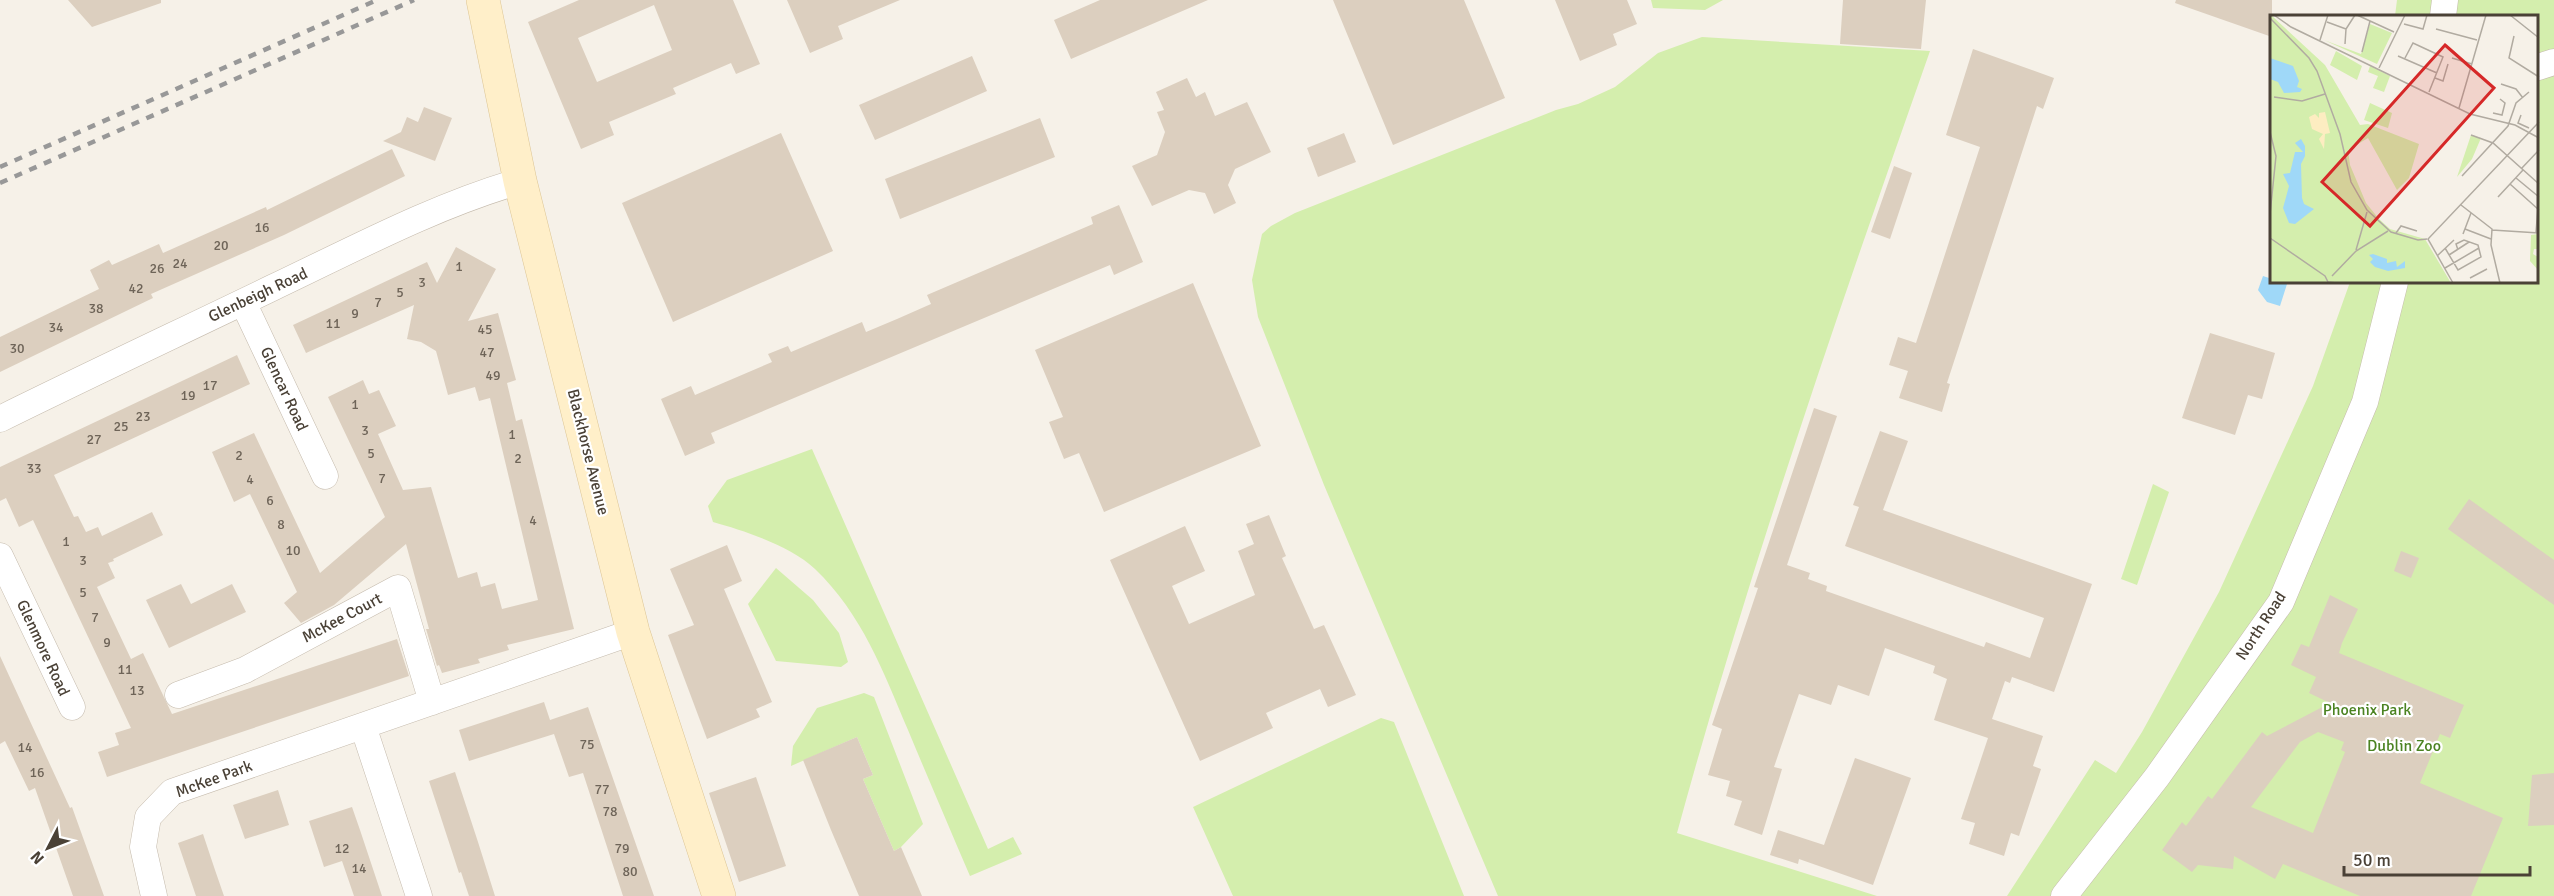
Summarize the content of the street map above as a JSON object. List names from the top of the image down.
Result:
{
  "streets": {
    "main road": ["Blackhorse Avenue"],
    "street": [
      "Glenbeigh Road",
      "Glencar Road",
      "McKee Court",
      "North Road",
      "Glenmore Road",
      "McKee Park"
    ]
  },
  "crossings": [
    ["Glenbeigh Road", "Glencar Road"],
    ["Glenbeigh Road", "Blackhorse Avenue"],
    ["Blackhorse Avenue", "McKee Park"],
    ["McKee Court", "McKee Park"]
  ],
  "parks": ["Phoenix Park", "Dublin Zoo"],
  "house_numbers": [
    "16",
    "20",
    "24",
    "1",
    "26",
    "3",
    "42",
    "5",
    "7",
    "38",
    "9",
    "11",
    "34",
    "45",
    "30",
    "47",
    "49",
    "17",
    "19",
    "1",
    "23",
    "25",
    "3",
    "1",
    "27",
    "5",
    "2",
    "2",
    "33",
    "7",
    "4",
    "6",
    "4",
    "8",
    "1",
    "10",
    "3",
    "5",
    "7",
    "9",
    "11",
    "13",
    "75",
    "14",
    "16",
    "77",
    "78",
    "12",
    "79",
    "14",
    "80"
  ],
  "scale_bar": "50 m",
  "north": "bottom left"
}
